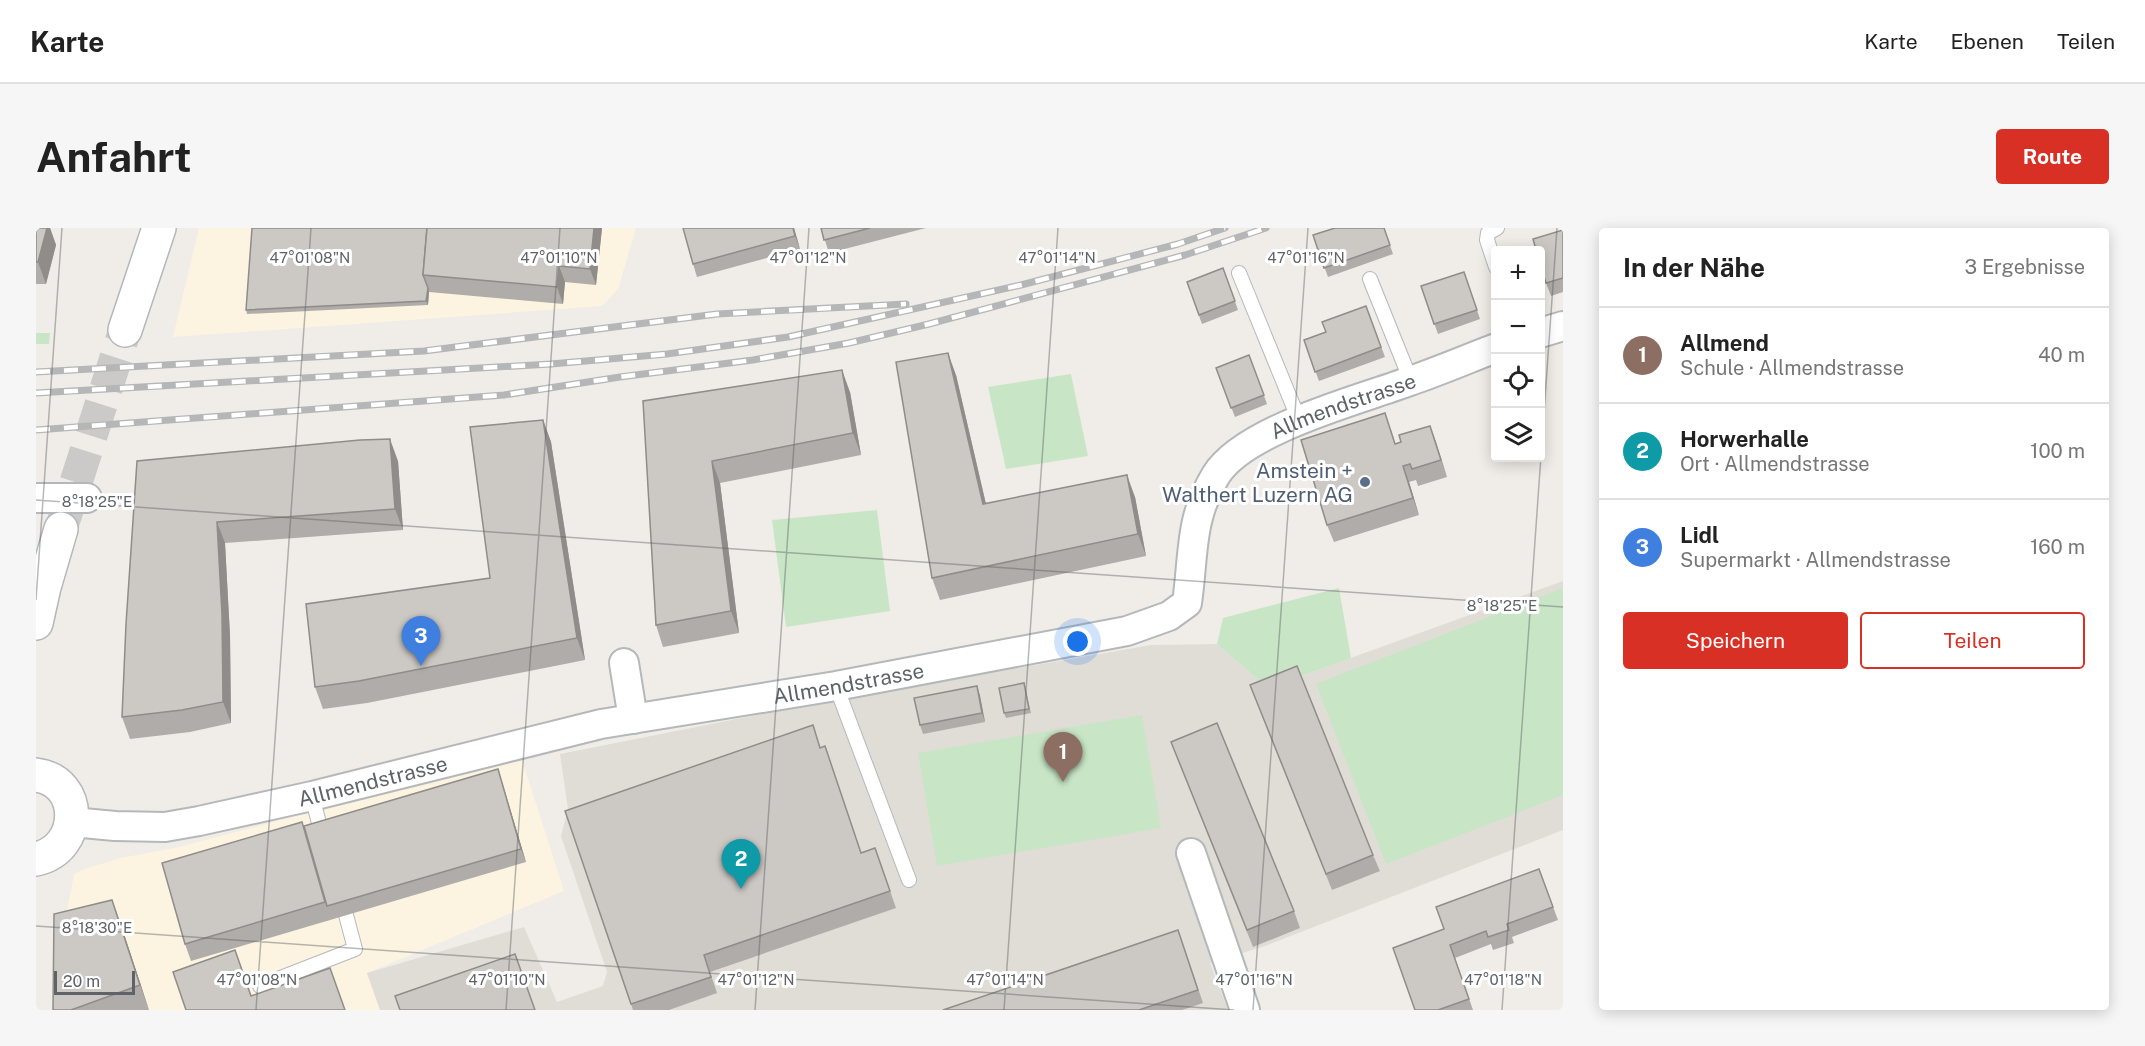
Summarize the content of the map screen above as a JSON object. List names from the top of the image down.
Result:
{
  "streets": {
    "street": ["Allmendstrasse"]
  },
  "places": ["Amstein + Walthert Luzern AG"],
  "scale_bar": "20 m",
  "page": {
    "header": "Karte",
    "nav": ["Karte", "Ebenen", "Teilen"],
    "buttons": [
      "Route",
      ["Speichern", "Teilen"]
    ],
    "title": "Anfahrt",
    "heading": ["In der Nähe", "3 Ergebnisse"],
    "map_buttons": ["+", "−"],
    "list": [
      {
        "mark": "1",
        "name": "Allmend",
        "note": "Schule · Allmendstrasse",
        "value": "40 m"
      },
      {
        "mark": "2",
        "name": "Horwerhalle",
        "note": "Ort · Allmendstrasse",
        "value": "100 m"
      },
      {
        "mark": "3",
        "name": "Lidl",
        "note": "Supermarkt · Allmendstrasse",
        "value": "160 m"
      }
    ],
    "pins": ["3", "1", "2"],
    "scale": "20 m"
  },
  "coordinates": [
    "47°01'08\"N",
    "47°01'10\"N",
    "47°01'12\"N",
    "47°01'14\"N",
    "47°01'16\"N",
    "8°18'25\"E",
    "8°18'30\"E",
    "47°01'18\"N"
  ]
}
